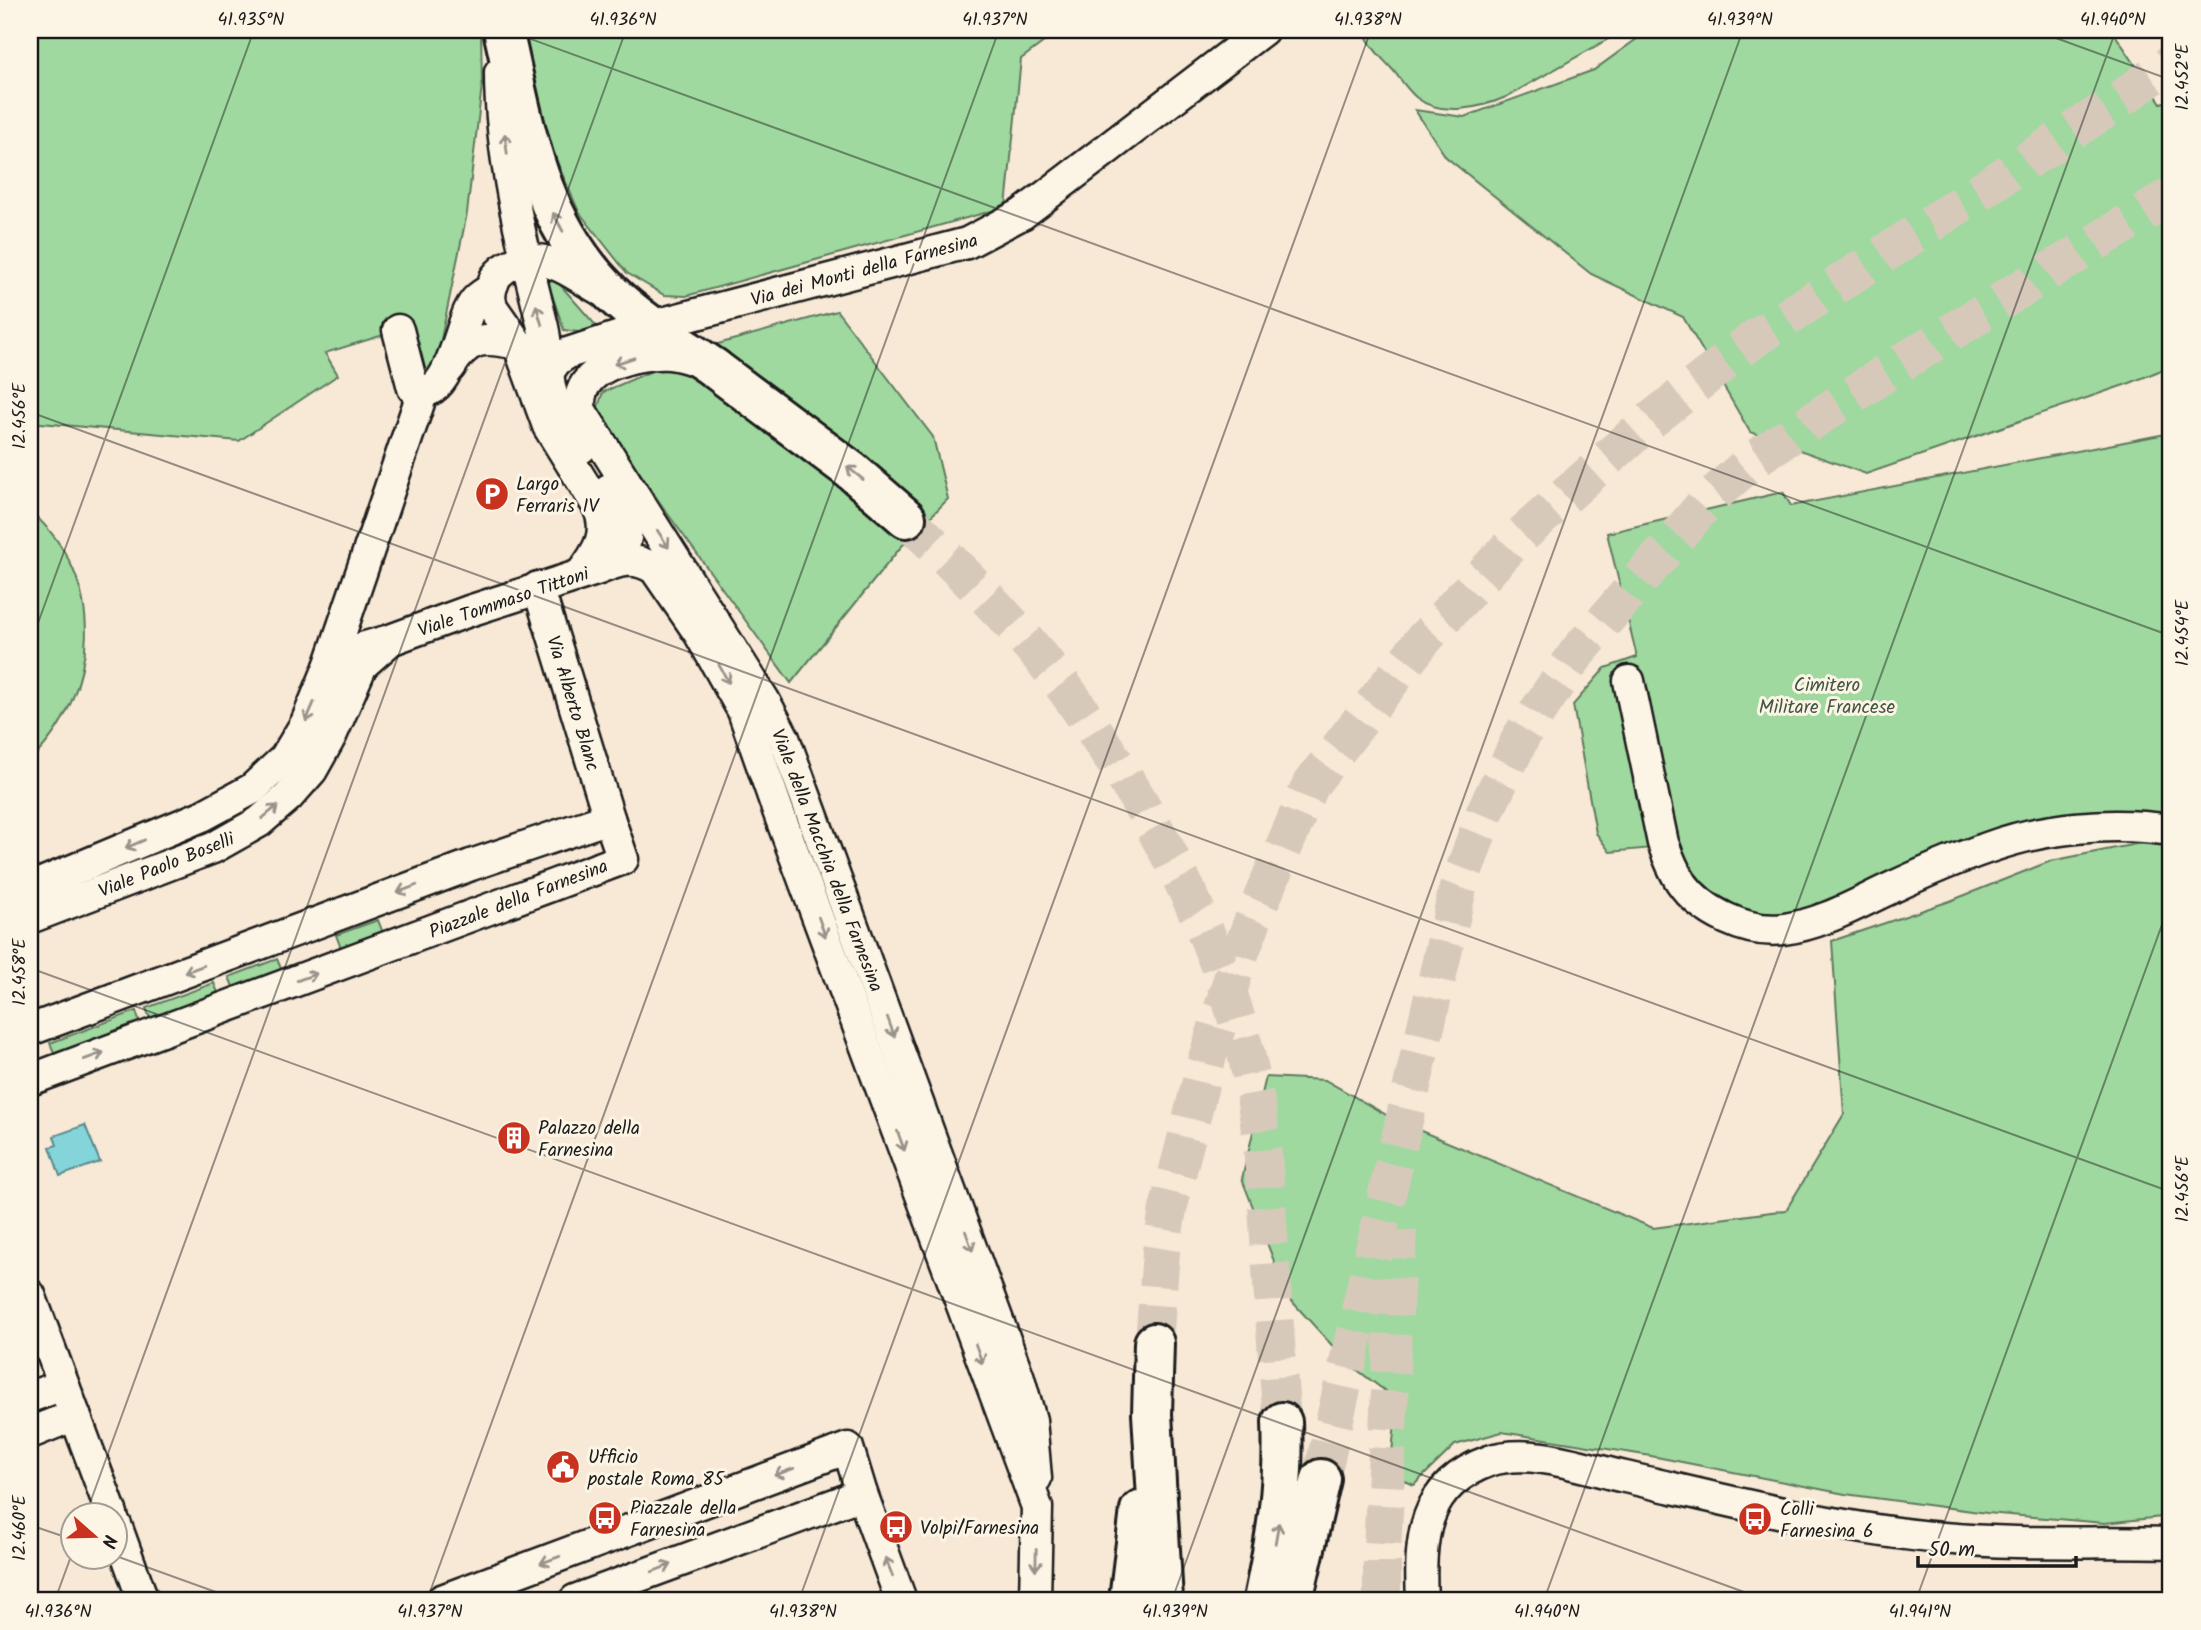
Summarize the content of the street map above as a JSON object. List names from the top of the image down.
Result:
{
  "streets": {
    "street": [
      "Via dei Monti della Farnesina",
      "Viale Tommaso Tittoni",
      "Via Alberto Blanc",
      "Viale della Macchia della Farnesina",
      "Viale Paolo Boselli",
      "Piazzale della Farnesina"
    ]
  },
  "crossings": [
    ["Viale Tommaso Tittoni", "Via Alberto Blanc"],
    ["Viale Tommaso Tittoni", "Viale della Macchia della Farnesina"],
    ["Viale Tommaso Tittoni", "Viale Paolo Boselli"],
    ["Via Alberto Blanc", "Piazzale della Farnesina"]
  ],
  "parks": ["Cimitero Militare Francese"],
  "places": {
    "parking": ["Largo Ferraris IV"],
    "building": ["Palazzo della Farnesina"],
    "public building": ["Ufficio postale Roma 85"],
    "bus stop": ["Piazzale della Farnesina", "Colli Farnesina 6", "Volpi/Farnesina"]
  },
  "scale_bar": "50 m",
  "north": "right",
  "coordinates": [
    "41.935°N",
    "41.936°N",
    "41.937°N",
    "41.938°N",
    "41.939°N",
    "41.940°N",
    "12.452°E",
    "12.456°E",
    "12.454°E",
    "12.458°E",
    "12.460°E",
    "41.941°N"
  ]
}
